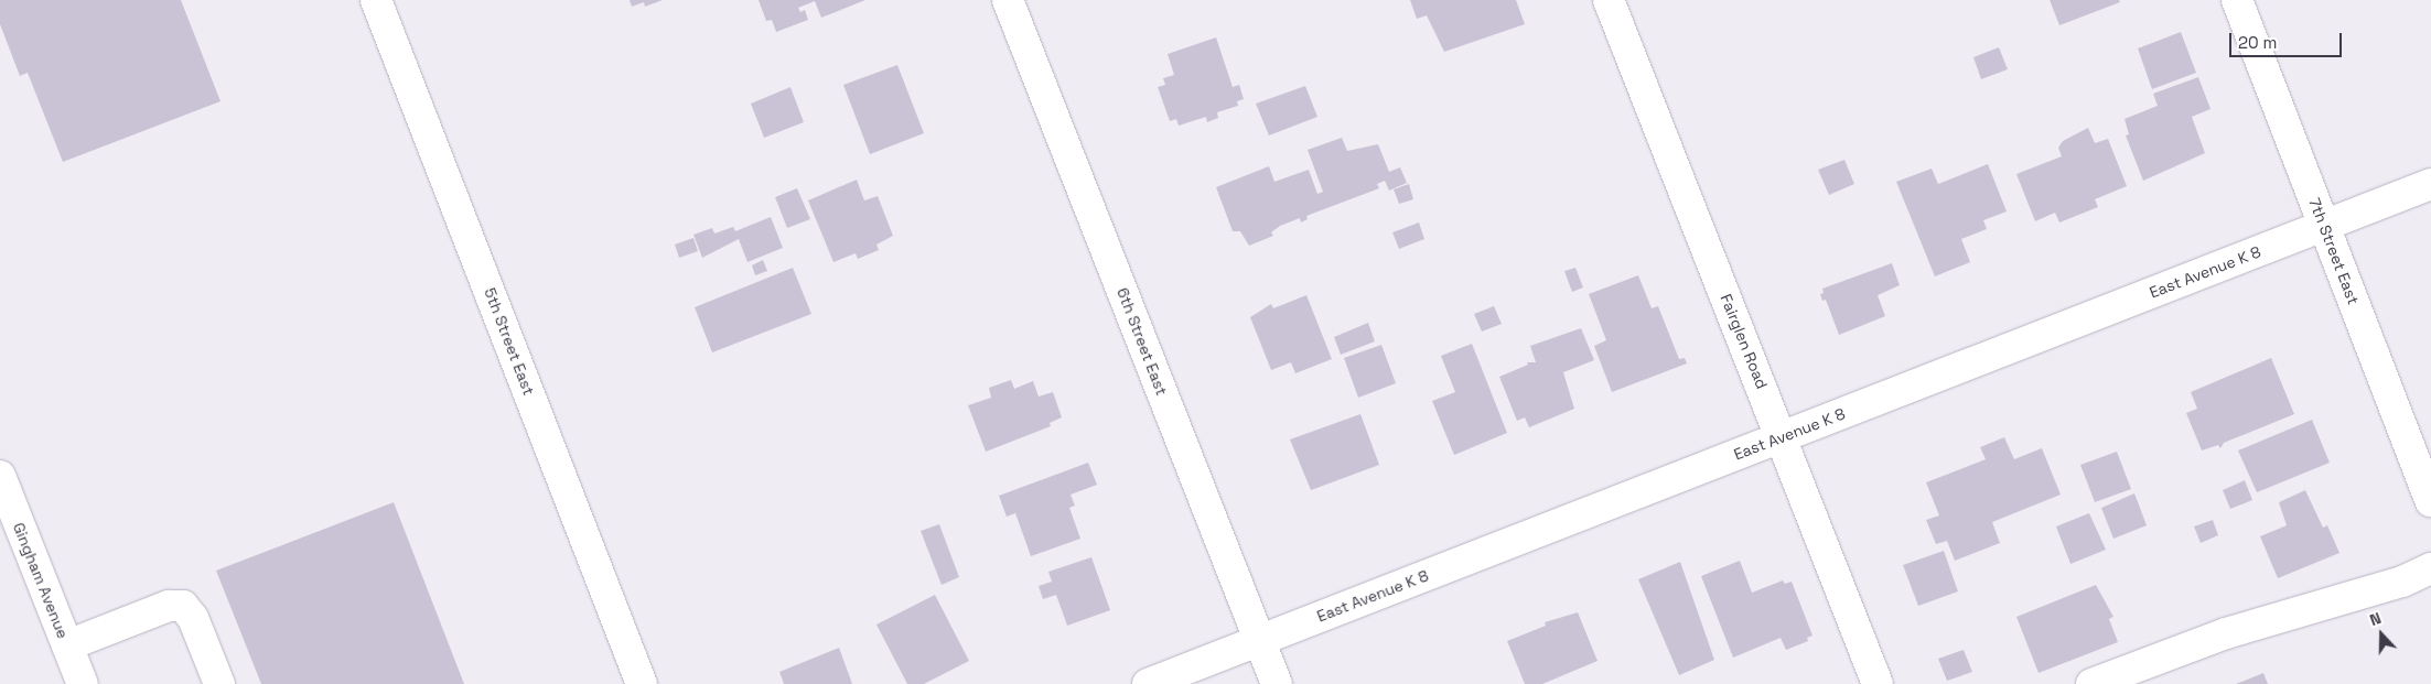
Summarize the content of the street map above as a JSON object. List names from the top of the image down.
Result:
{
  "streets": {
    "street": [
      "7th Street East",
      "East Avenue K 8",
      "5th Street East",
      "6th Street East",
      "Fairglen Road",
      "Gingham Avenue"
    ]
  },
  "crossings": [
    ["7th Street East", "East Avenue K 8"],
    ["East Avenue K 8", "6th Street East"],
    ["East Avenue K 8", "Fairglen Road"]
  ],
  "scale_bar": "20 m",
  "north": "top"
}
